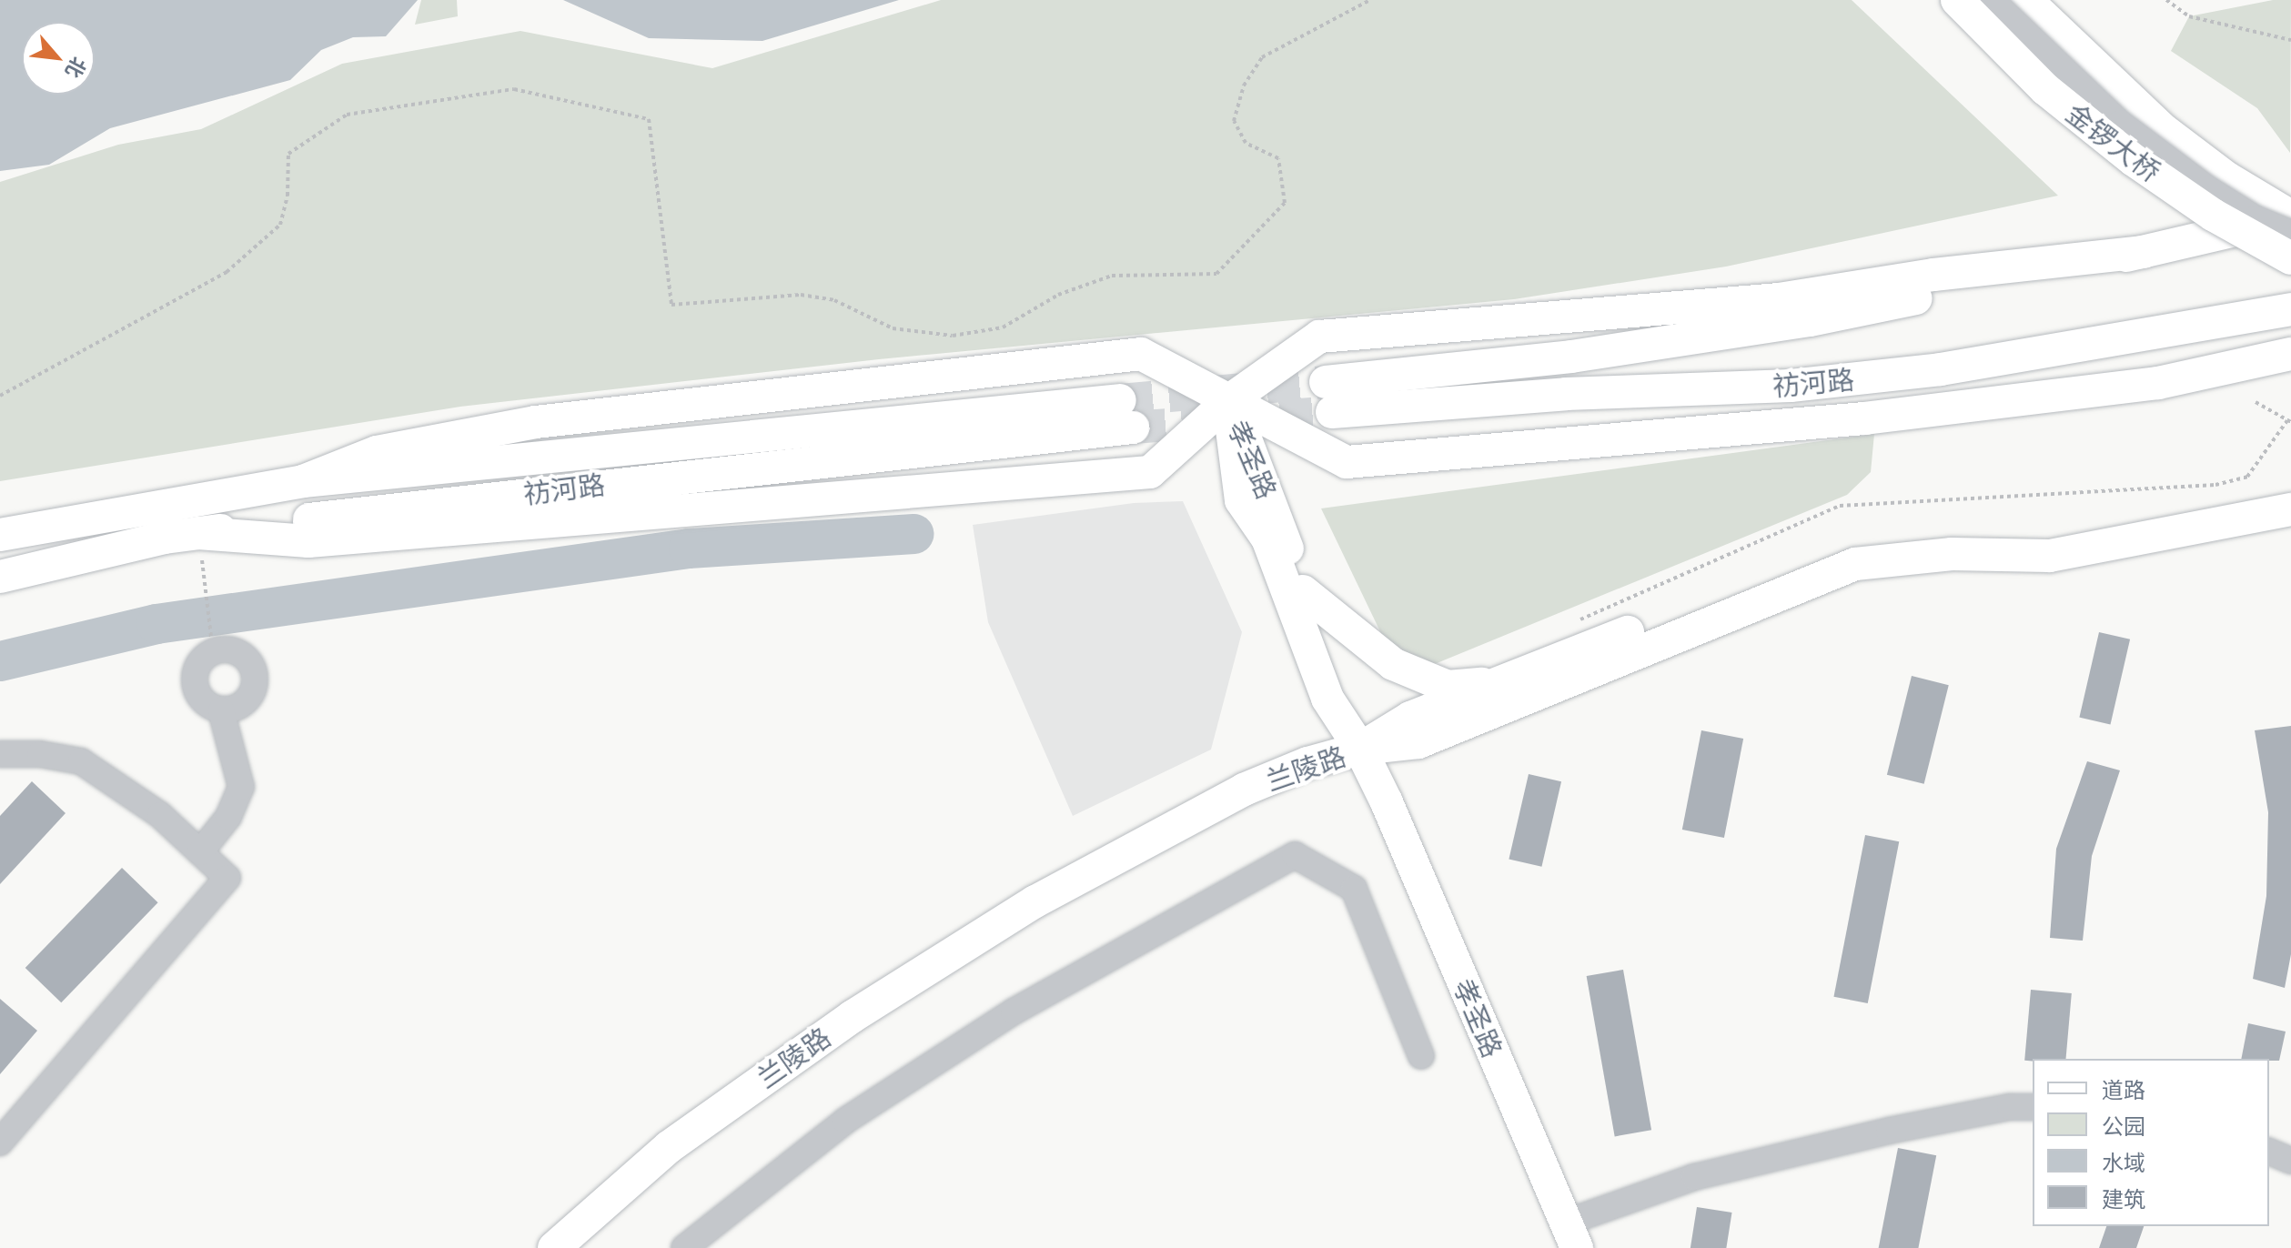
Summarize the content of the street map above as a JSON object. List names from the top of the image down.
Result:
{
  "streets": {
    "main road": [
      "金锣大桥",
      "祊河路",
      "孝圣路",
      "兰陵路"
    ]
  },
  "crossings": [
    ["金锣大桥", "祊河路"],
    ["祊河路", "孝圣路"],
    ["孝圣路", "兰陵路"]
  ],
  "legend": [
    "道路",
    "公园",
    "水域",
    "建筑"
  ],
  "north": "bottom right"
}
